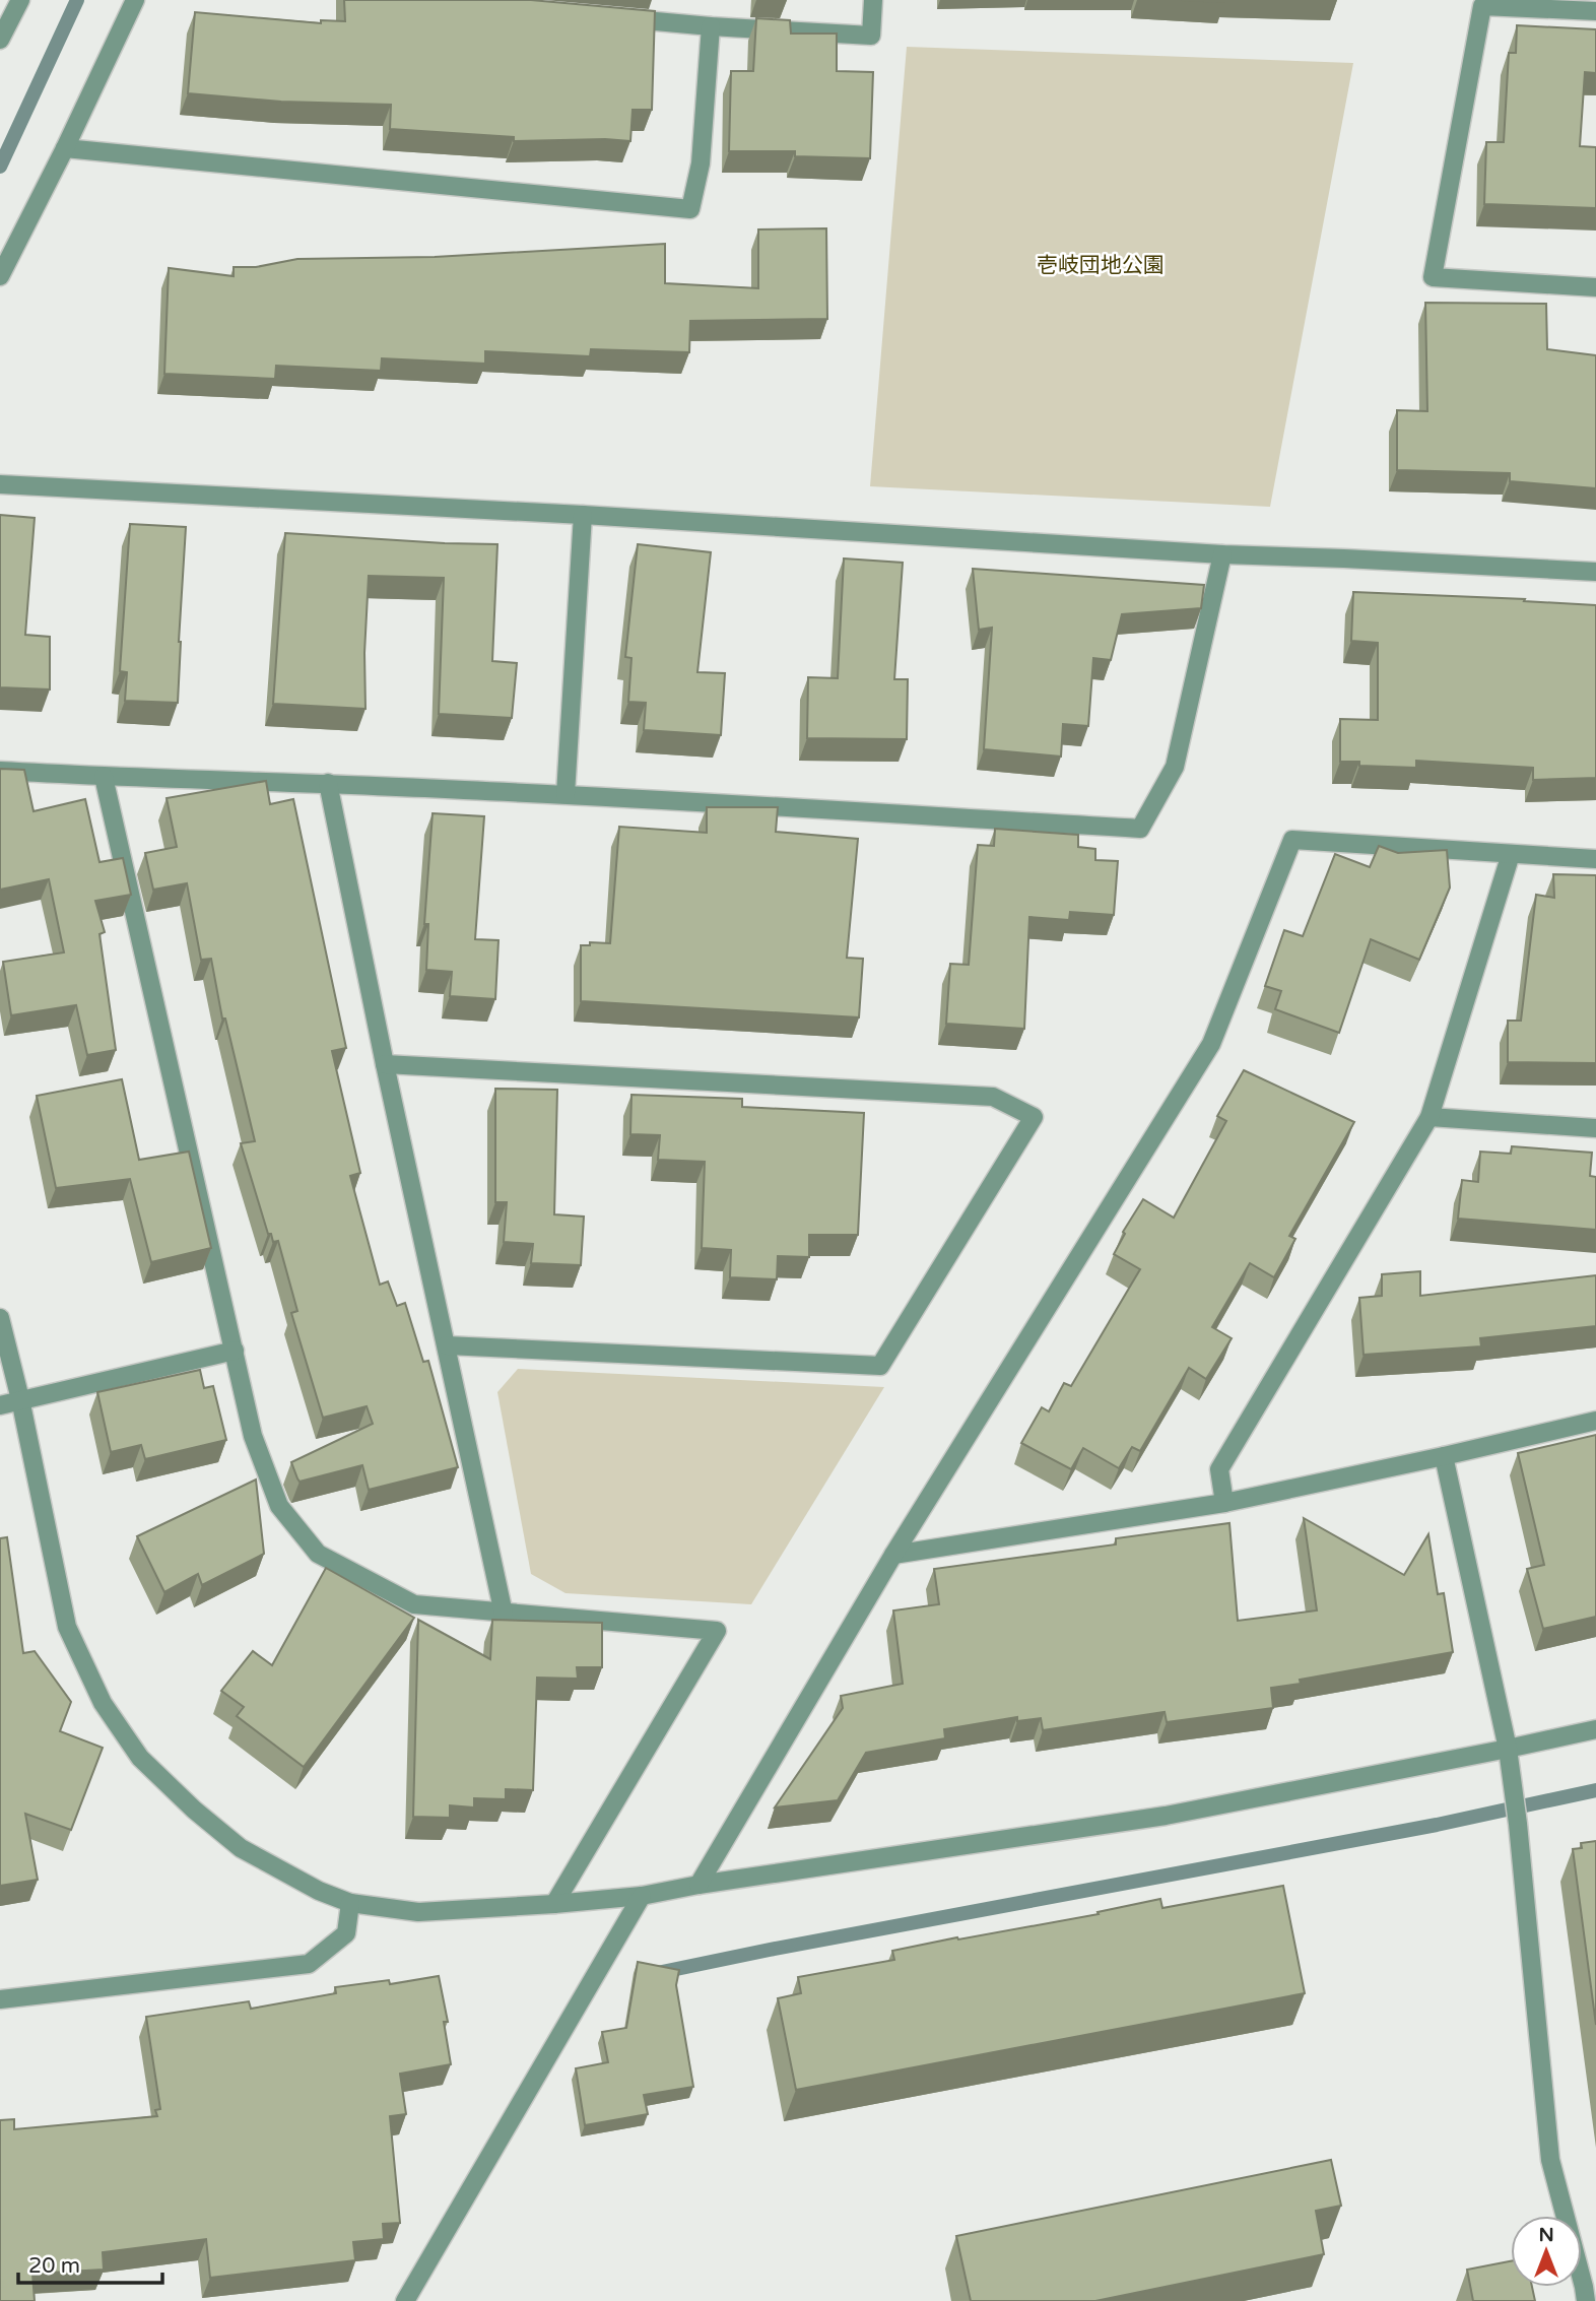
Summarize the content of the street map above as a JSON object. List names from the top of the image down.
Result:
{
  "parks": ["壱岐団地公園"],
  "scale_bar": "20 m",
  "north": "top"
}
